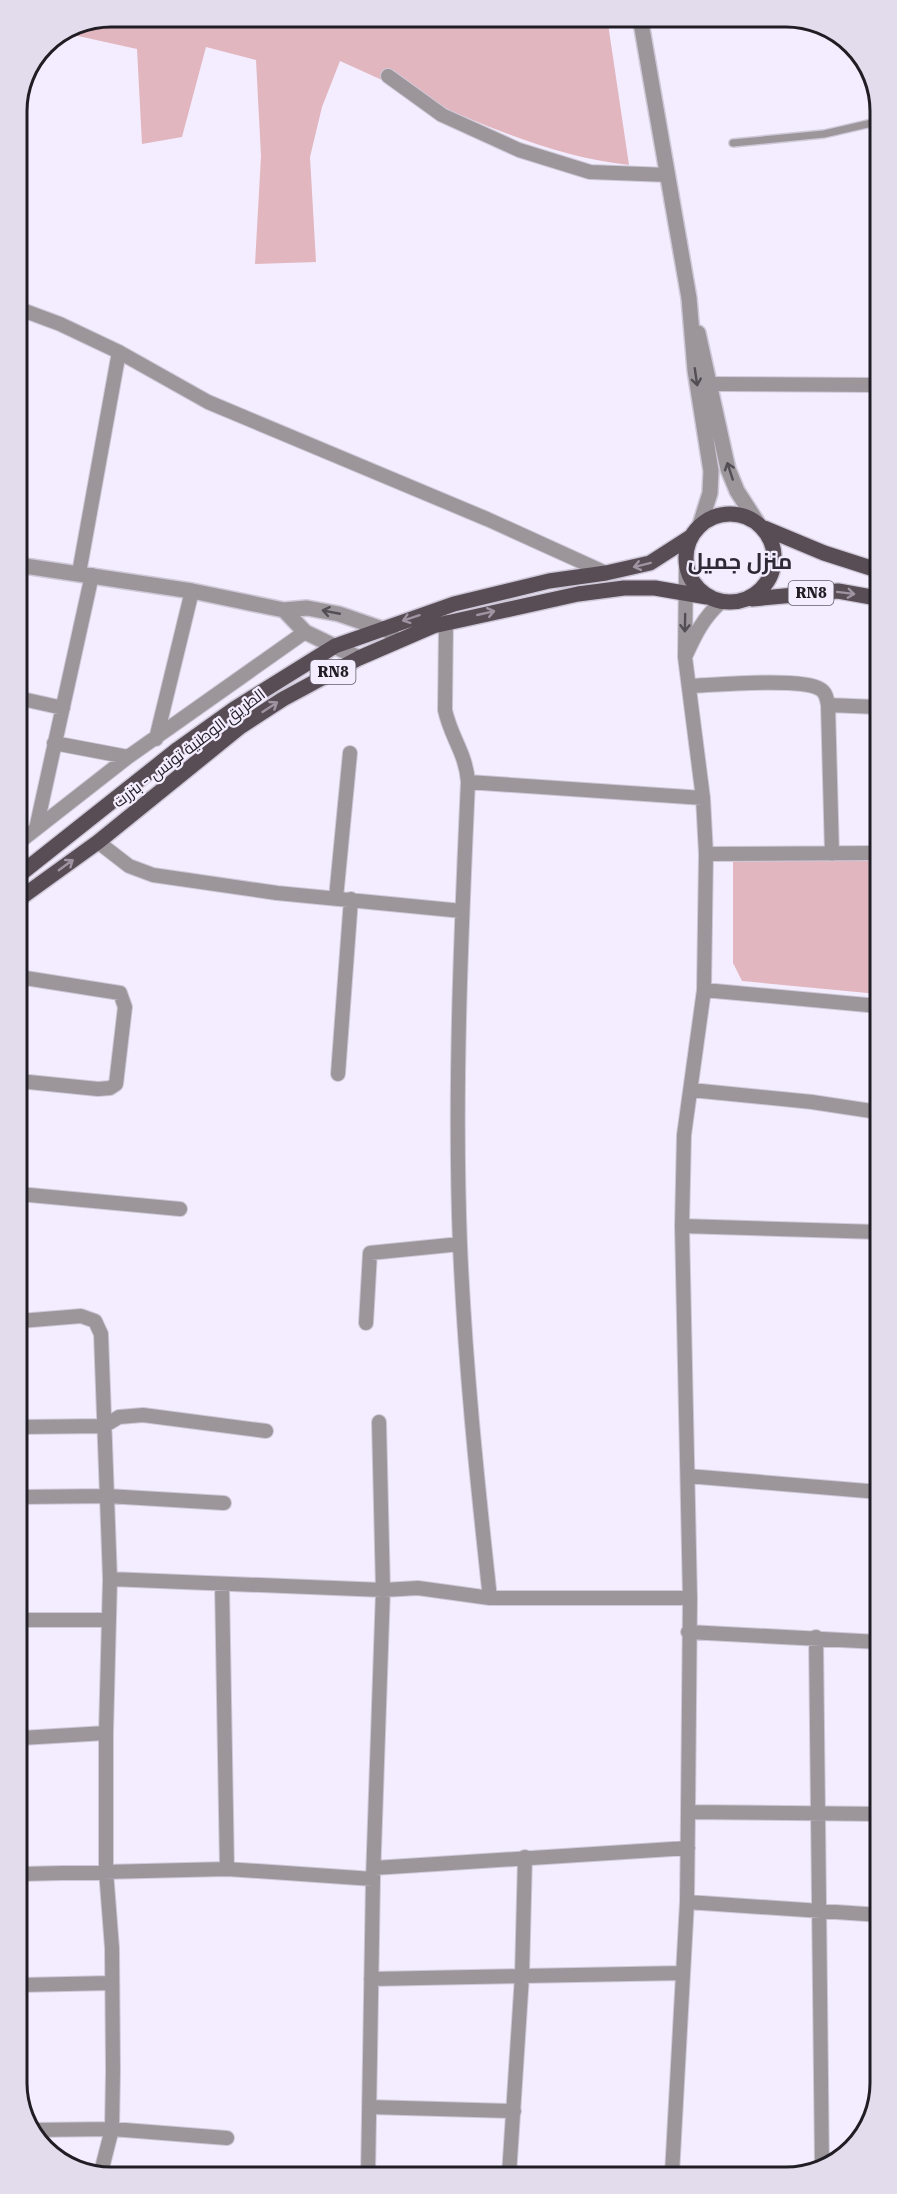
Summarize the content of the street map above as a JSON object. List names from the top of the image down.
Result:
{
  "streets": {
    "main road": ["RN8", "الطريق الوطنية تونس - بنزرت"]
  },
  "crossings": [
    ["RN8", "الطريق الوطنية تونس - بنزرت"]
  ],
  "districts": ["منزل جميل"]
}
